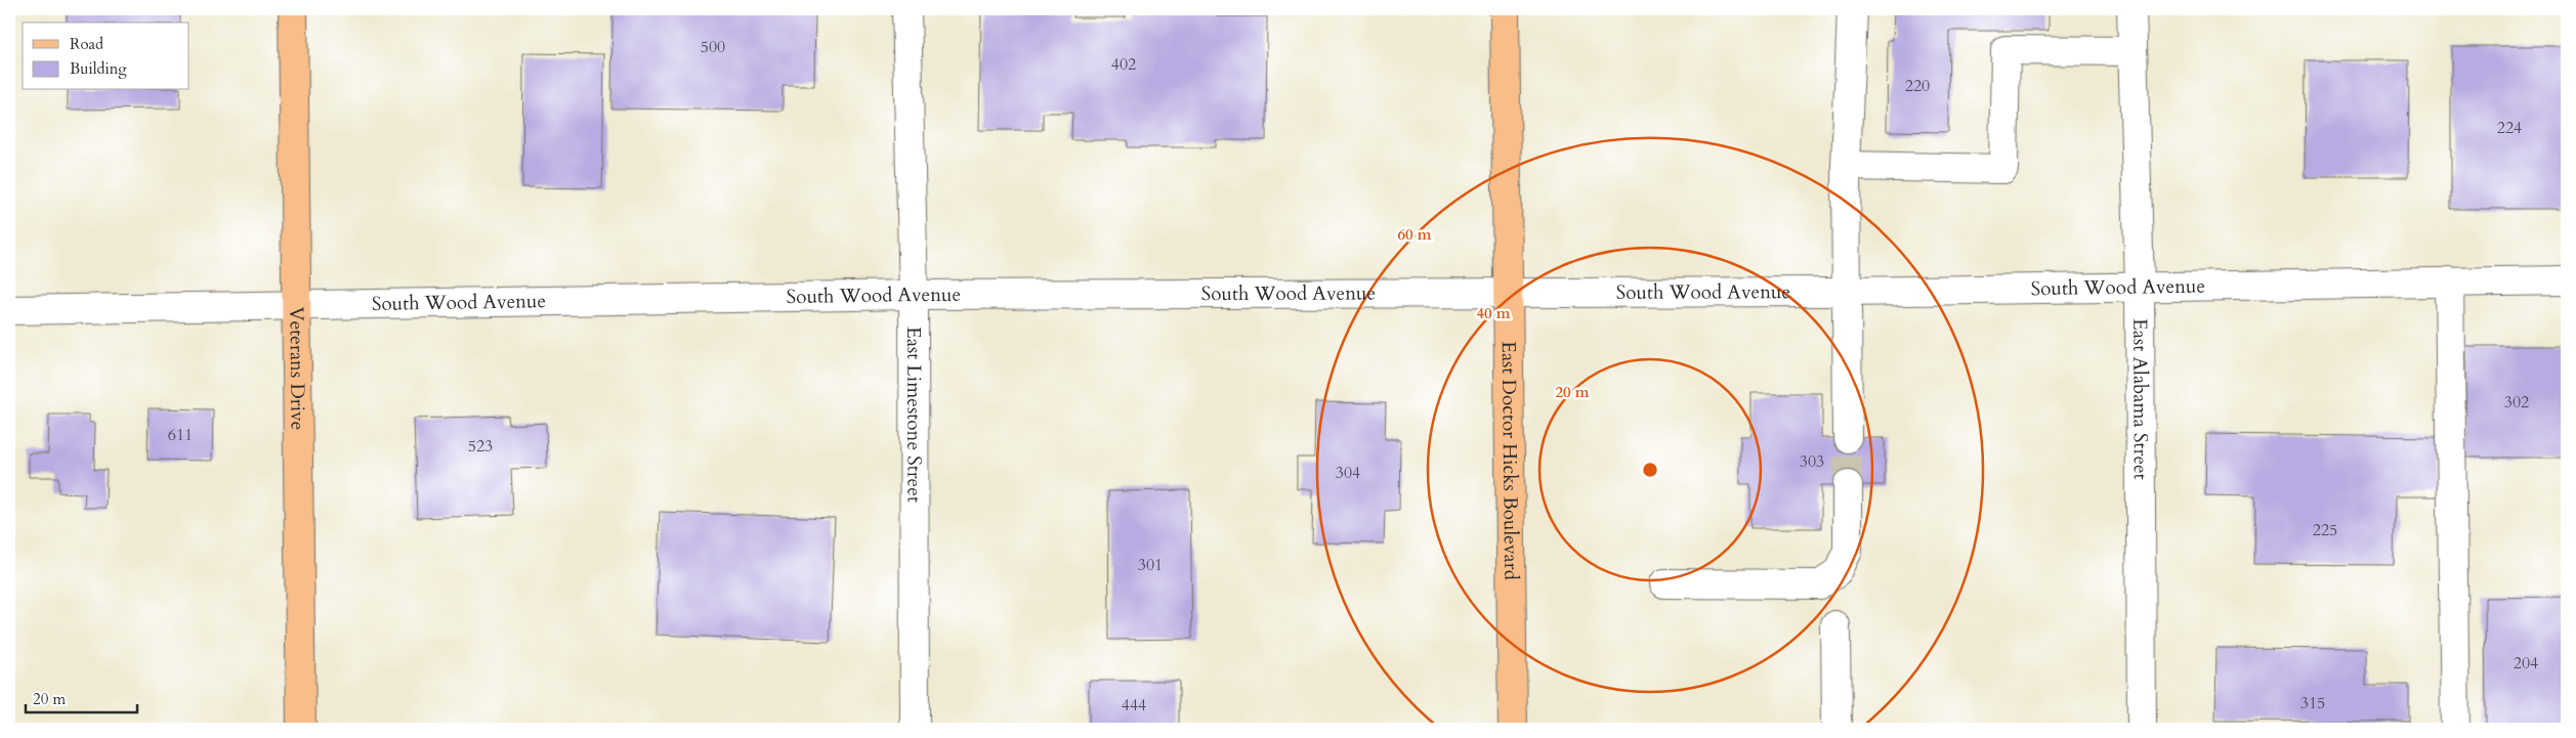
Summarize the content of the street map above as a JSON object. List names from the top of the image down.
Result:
{
  "streets": {
    "main road": ["Veterans Drive", "East Doctor Hicks Boulevard"],
    "street": ["South Wood Avenue", "East Alabama Street", "East Limestone Street"]
  },
  "crossings": [
    ["South Wood Avenue", "Veterans Drive"],
    ["South Wood Avenue", "East Alabama Street"],
    ["South Wood Avenue", "East Limestone Street"],
    ["South Wood Avenue", "East Doctor Hicks Boulevard"]
  ],
  "house_numbers": [
    "500",
    "402",
    "220",
    "224",
    "302",
    "611",
    "523",
    "303",
    "304",
    "225",
    "301",
    "204",
    "315",
    "444"
  ],
  "legend": ["Road", "Building"],
  "scale_bar": "20 m",
  "rings": ["60 m", "40 m", "20 m"]
}
